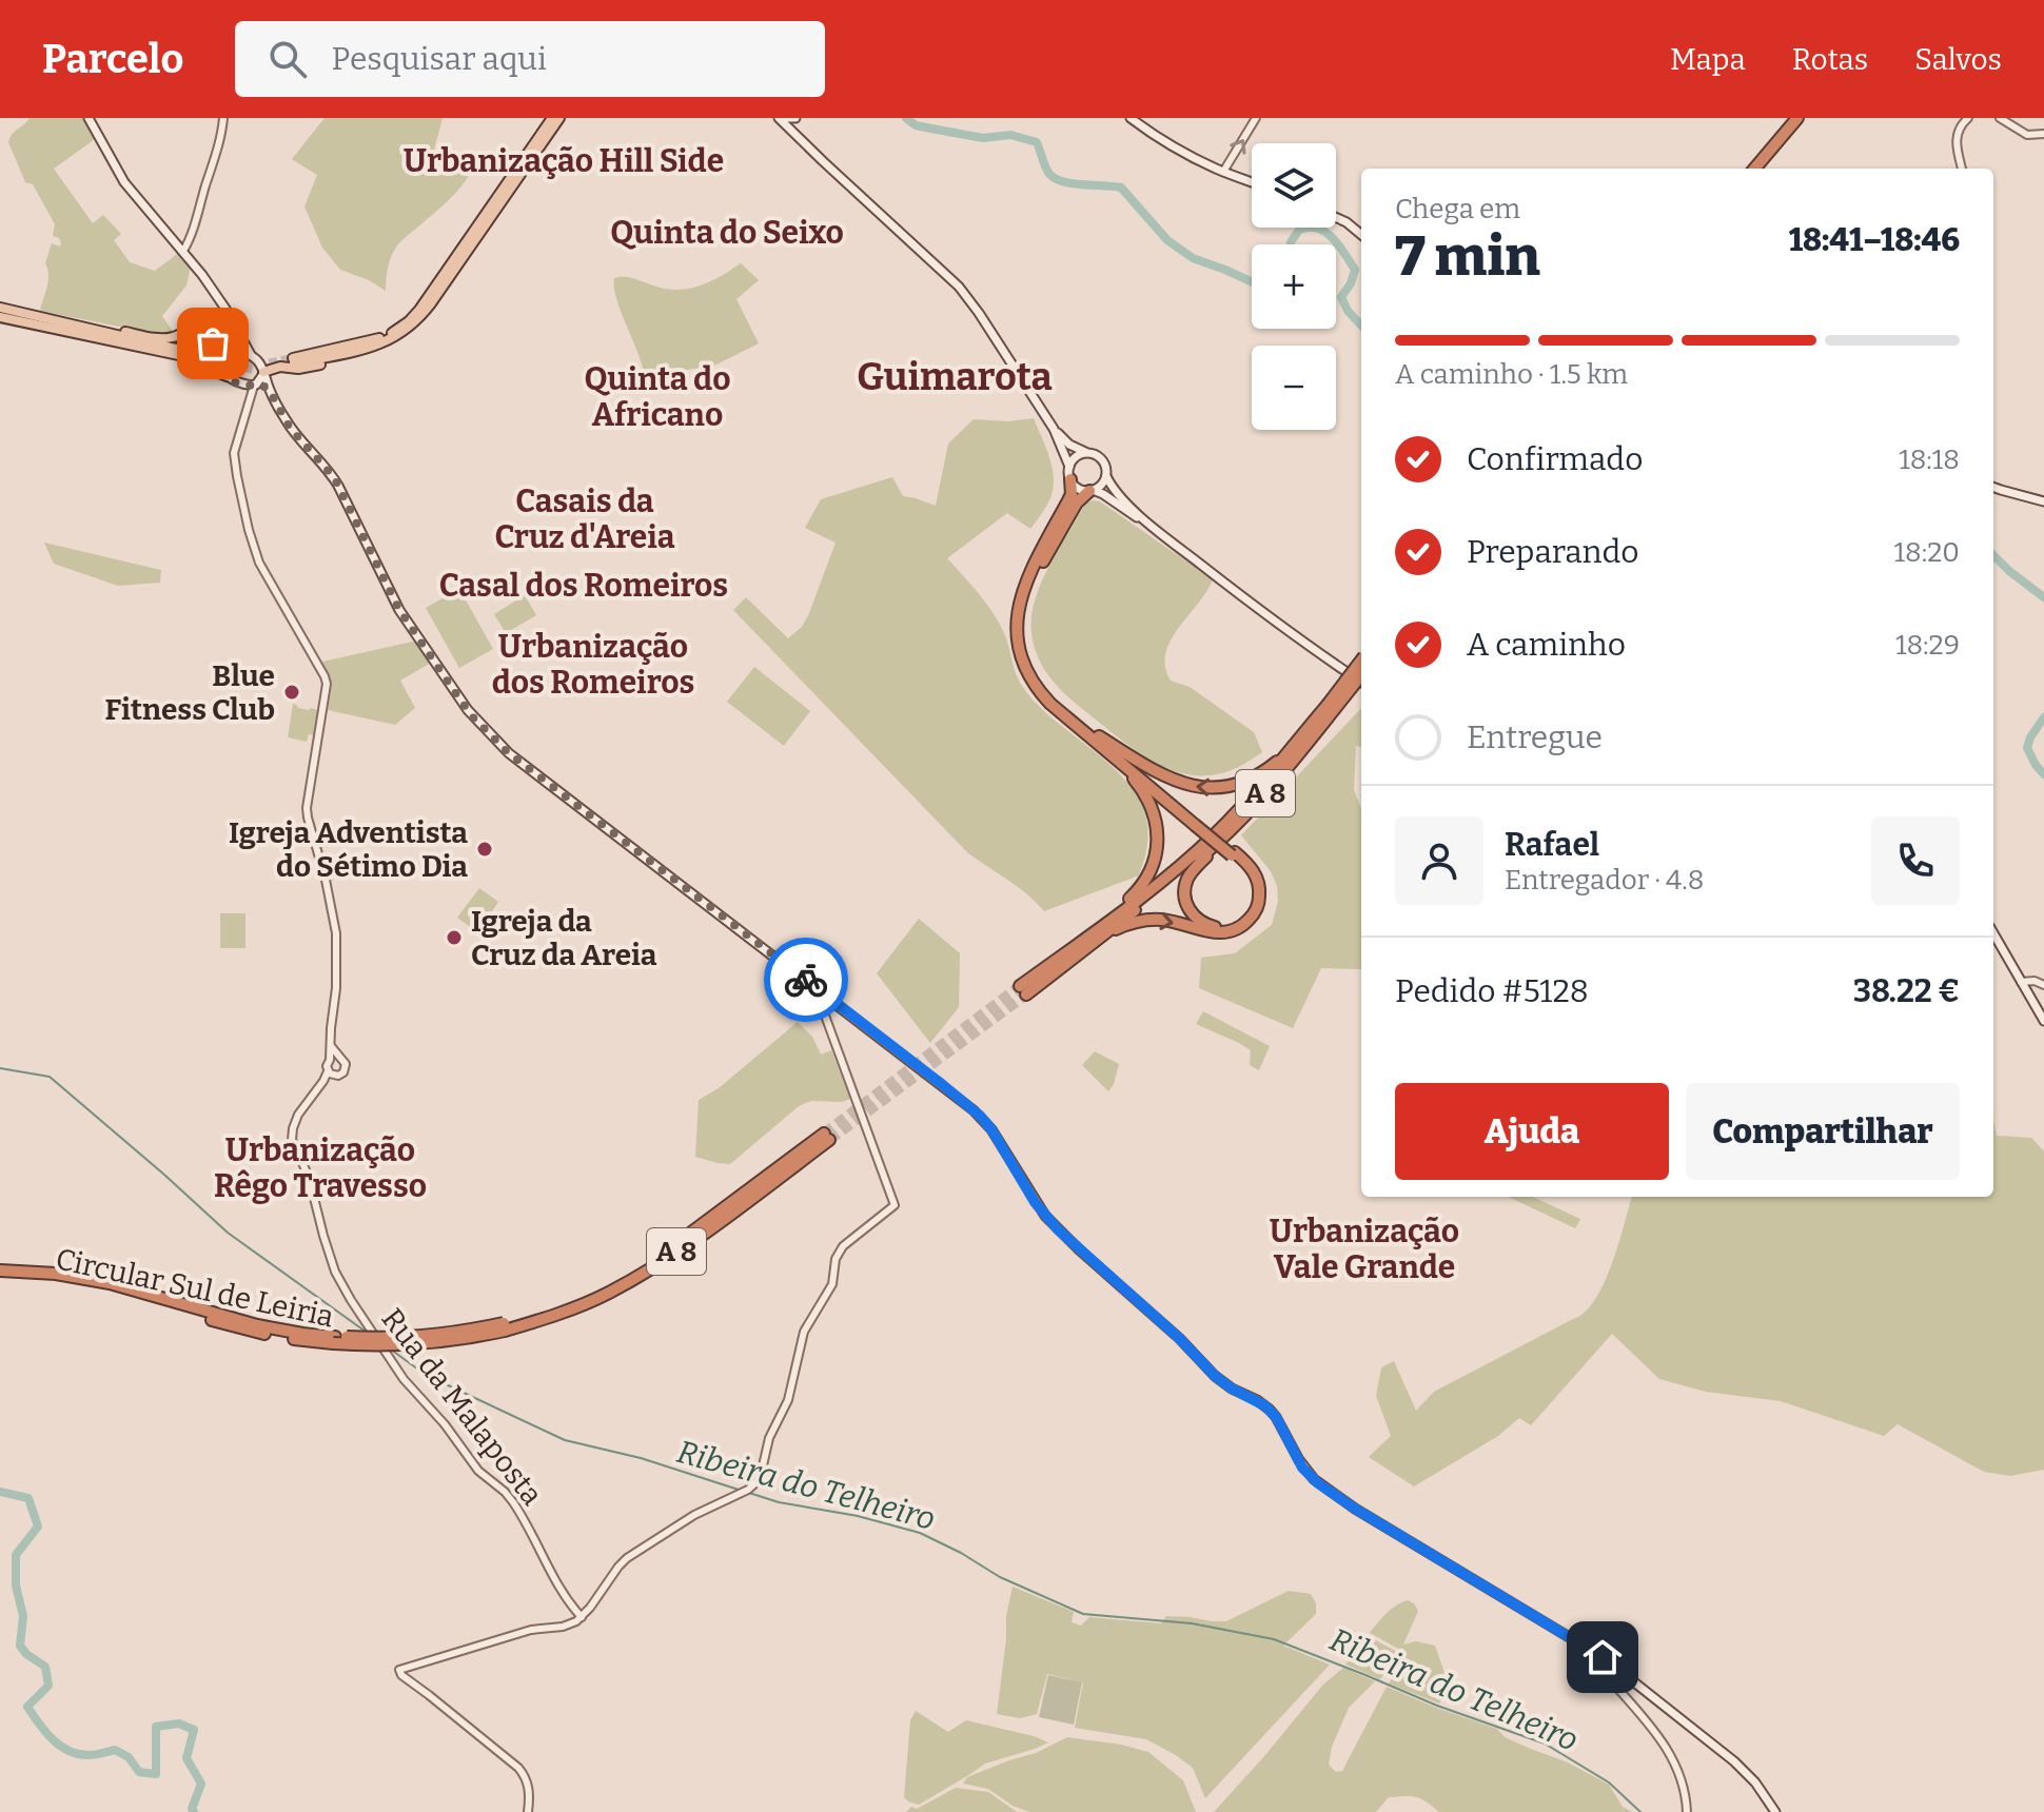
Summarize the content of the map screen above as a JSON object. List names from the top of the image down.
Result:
{
  "streets": {
    "highway": ["A 8", "Circular Sul de Leiria"],
    "street": ["Rua da Malaposta"]
  },
  "districts": [
    "Urbanização Hill Side",
    "Quinta do Seixo",
    "Guimarota",
    "Quinta do Africano",
    "Casais da Cruz d'Areia",
    "Casal dos Romeiros",
    "Urbanização dos Romeiros",
    "Urbanização Rêgo Travesso",
    "Urbanização Vale Grande"
  ],
  "water": ["Ribeira do Telheiro"],
  "places": ["Blue Fitness Club", "Igreja Adventista do Sétimo Dia", "Igreja da Cruz da Areia"],
  "page": {
    "header": "Parcelo",
    "search": "Pesquisar aqui",
    "nav": ["Mapa", "Rotas", "Salvos"],
    "map_buttons": ["+", "−"],
    "heading": ["7 min", "Chega em", "18:41–18:46"],
    "panel": [
      "Rafael",
      "Entregador · 4.8",
      "Pedido #5128",
      "38.22 €"
    ],
    "bar": "A caminho · 1.5 km",
    "list": [
      ["Confirmado", "18:18"],
      ["Preparando", "18:20"],
      ["A caminho", "18:29"],
      "Entregue"
    ],
    "buttons": ["Ajuda", "Compartilhar"]
  }
}
